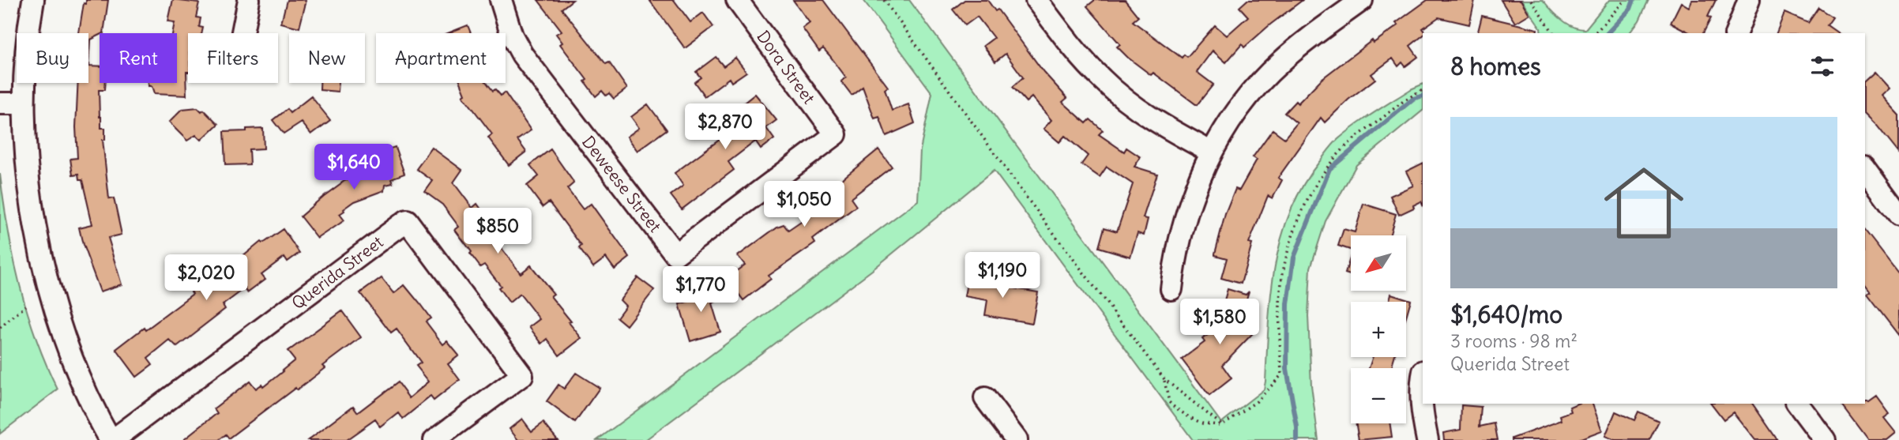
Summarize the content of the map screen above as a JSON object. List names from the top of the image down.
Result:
{
  "streets": {
    "street": ["Dora Street", "Deweese Street", "Querida Street"]
  },
  "crossings": [
    ["Dora Street", "Deweese Street"]
  ],
  "north": "bottom left",
  "page": {
    "chip": [
      "Buy",
      "Rent",
      "Filters",
      "New",
      "Apartment"
    ],
    "heading": "8 homes",
    "list": [
      {
        "name": "$1,640/mo",
        "note": "3 rooms · 98 m² · Querida Street"
      }
    ],
    "price": [
      "$2,870",
      "$1,640",
      "$1,050",
      "$850",
      "$1,190",
      "$2,020",
      "$1,770",
      "$1,580"
    ],
    "map_buttons": ["+", "−"]
  }
}
